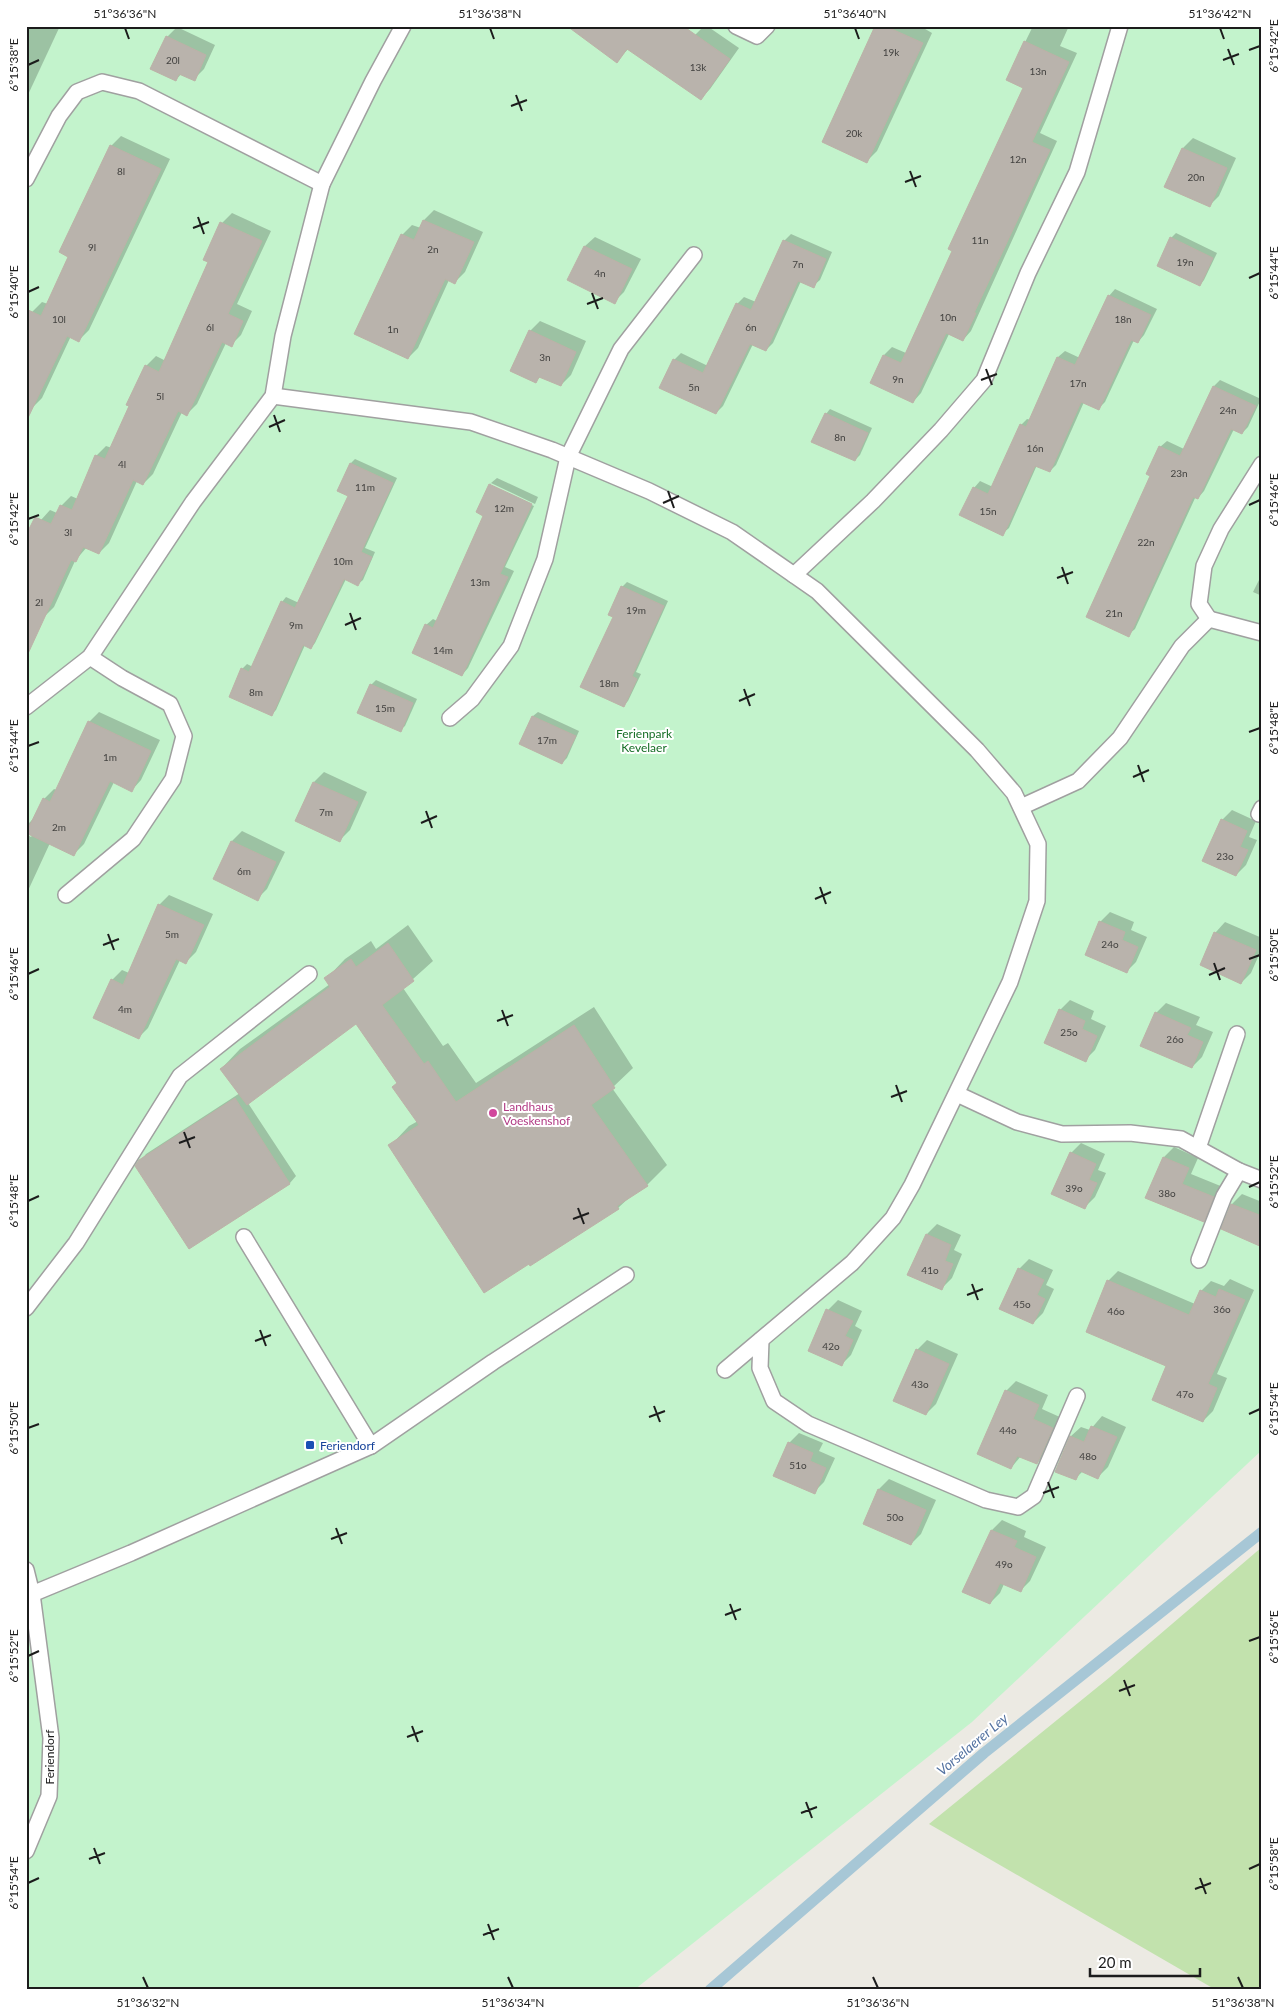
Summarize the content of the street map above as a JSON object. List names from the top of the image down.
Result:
{
  "streets": {
    "lane": ["Feriendorf"]
  },
  "water": ["Vorselaerer Ley"],
  "parks": ["Ferienpark Kevelaer"],
  "places": {
    "other": ["Landhaus Voeskenshof"],
    "transit": ["Feriendorf"]
  },
  "house_numbers": [
    "19k",
    "20l",
    "13k",
    "13n",
    "20k",
    "12n",
    "8l",
    "20n",
    "11n",
    "9l",
    "2n",
    "19n",
    "7n",
    "4n",
    "10n",
    "10l",
    "18n",
    "6l",
    "6n",
    "1n",
    "3n",
    "9n",
    "17n",
    "5n",
    "5l",
    "24n",
    "8n",
    "16n",
    "4l",
    "23n",
    "11m",
    "12m",
    "15n",
    "3l",
    "22n",
    "10m",
    "13m",
    "2l",
    "19m",
    "21n",
    "9m",
    "14m",
    "18m",
    "8m",
    "15m",
    "17m",
    "1m",
    "7m",
    "2m",
    "23o",
    "6m",
    "5m",
    "24o",
    "4m",
    "25o",
    "26o",
    "39o",
    "38o",
    "41o",
    "45o",
    "36o",
    "46o",
    "42o",
    "43o",
    "47o",
    "44o",
    "48o",
    "51o",
    "50o",
    "49o"
  ],
  "scale_bar": "20 m",
  "coordinates": [
    "51°36'36\"N",
    "51°36'38\"N",
    "51°36'40\"N",
    "51°36'42\"N",
    "6°15'42\"E",
    "6°15'38\"E",
    "6°15'44\"E",
    "6°15'40\"E",
    "6°15'46\"E",
    "6°15'48\"E",
    "6°15'50\"E",
    "6°15'52\"E",
    "6°15'54\"E",
    "6°15'56\"E",
    "6°15'58\"E",
    "51°36'32\"N",
    "51°36'34\"N"
  ]
}
